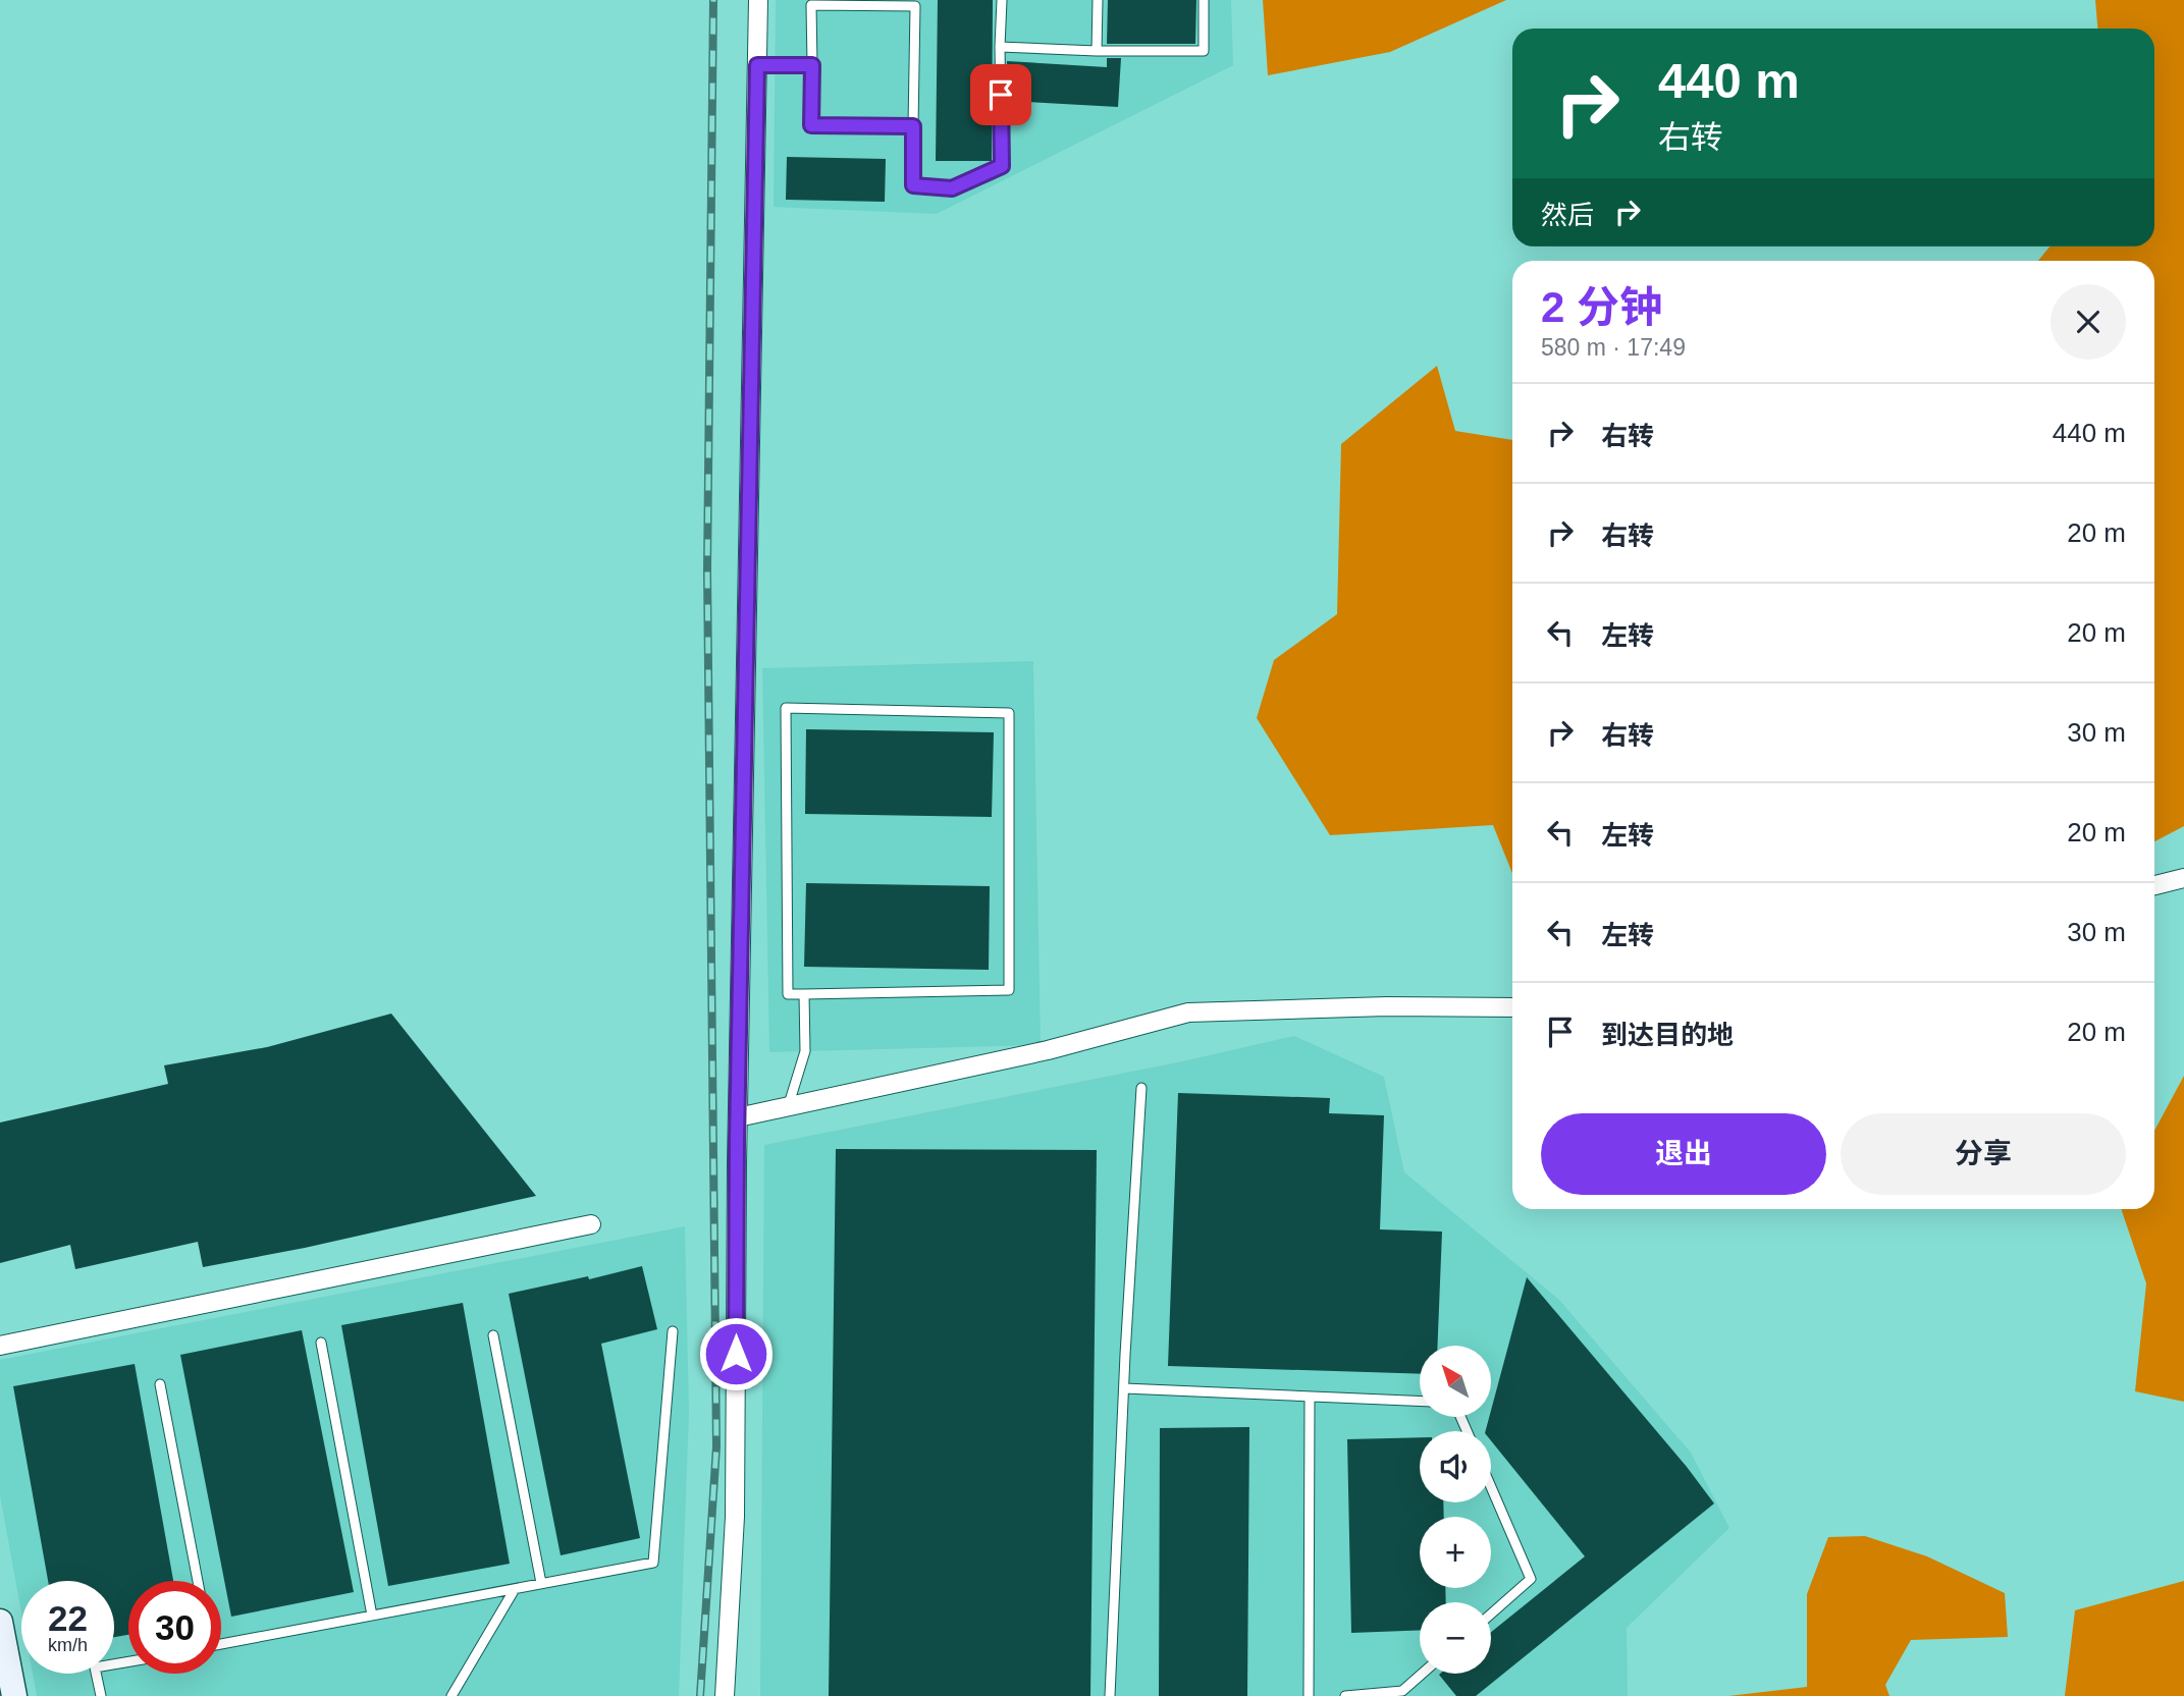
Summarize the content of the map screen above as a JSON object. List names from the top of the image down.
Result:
{
  "north": "top left",
  "page": {
    "turn": ["440 m", "右转"],
    "then": "然后",
    "heading": ["2 分钟", "580 m · 17:49"],
    "list": [
      {
        "name": "右转",
        "value": "440 m"
      },
      {
        "name": "右转",
        "value": "20 m"
      },
      {
        "name": "左转",
        "value": "20 m"
      },
      {
        "name": "右转",
        "value": "30 m"
      },
      {
        "name": "左转",
        "value": "20 m"
      },
      {
        "name": "左转",
        "value": "30 m"
      },
      {
        "name": "到达目的地",
        "value": "20 m"
      }
    ],
    "buttons": ["退出", "分享"],
    "map_buttons": ["+", "−"],
    "speed": "22 km/h",
    "limit": "30"
  }
}
